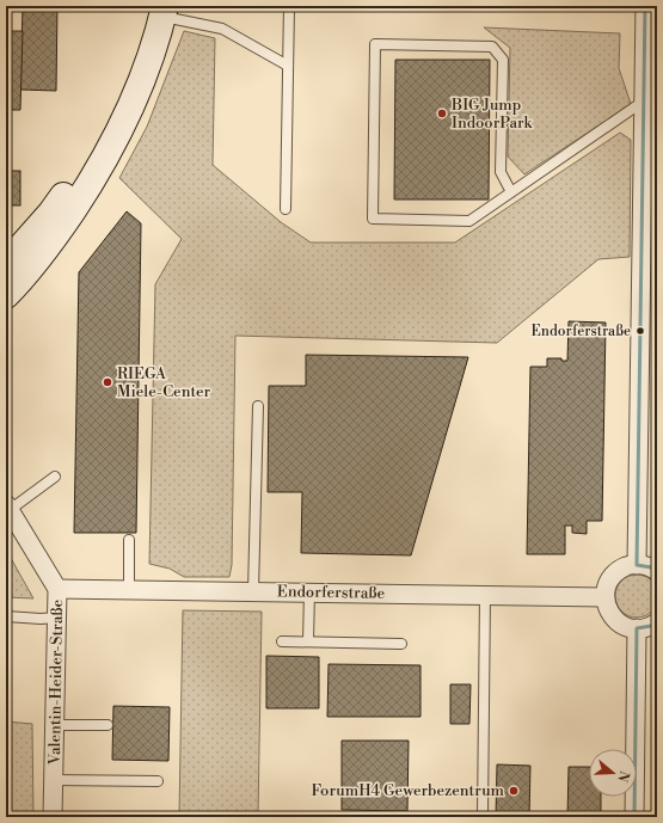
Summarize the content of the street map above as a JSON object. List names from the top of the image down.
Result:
{
  "streets": {
    "street": ["Endorferstraße", "Valentin-Heider-Straße"]
  },
  "crossings": [
    ["Endorferstraße", "Valentin-Heider-Straße"]
  ],
  "places": [
    "BIG Jump IndoorPark",
    "Endorferstraße",
    "RIEGA Miele-Center",
    "ForumH4 Gewerbezentrum"
  ],
  "north": "right"
}
